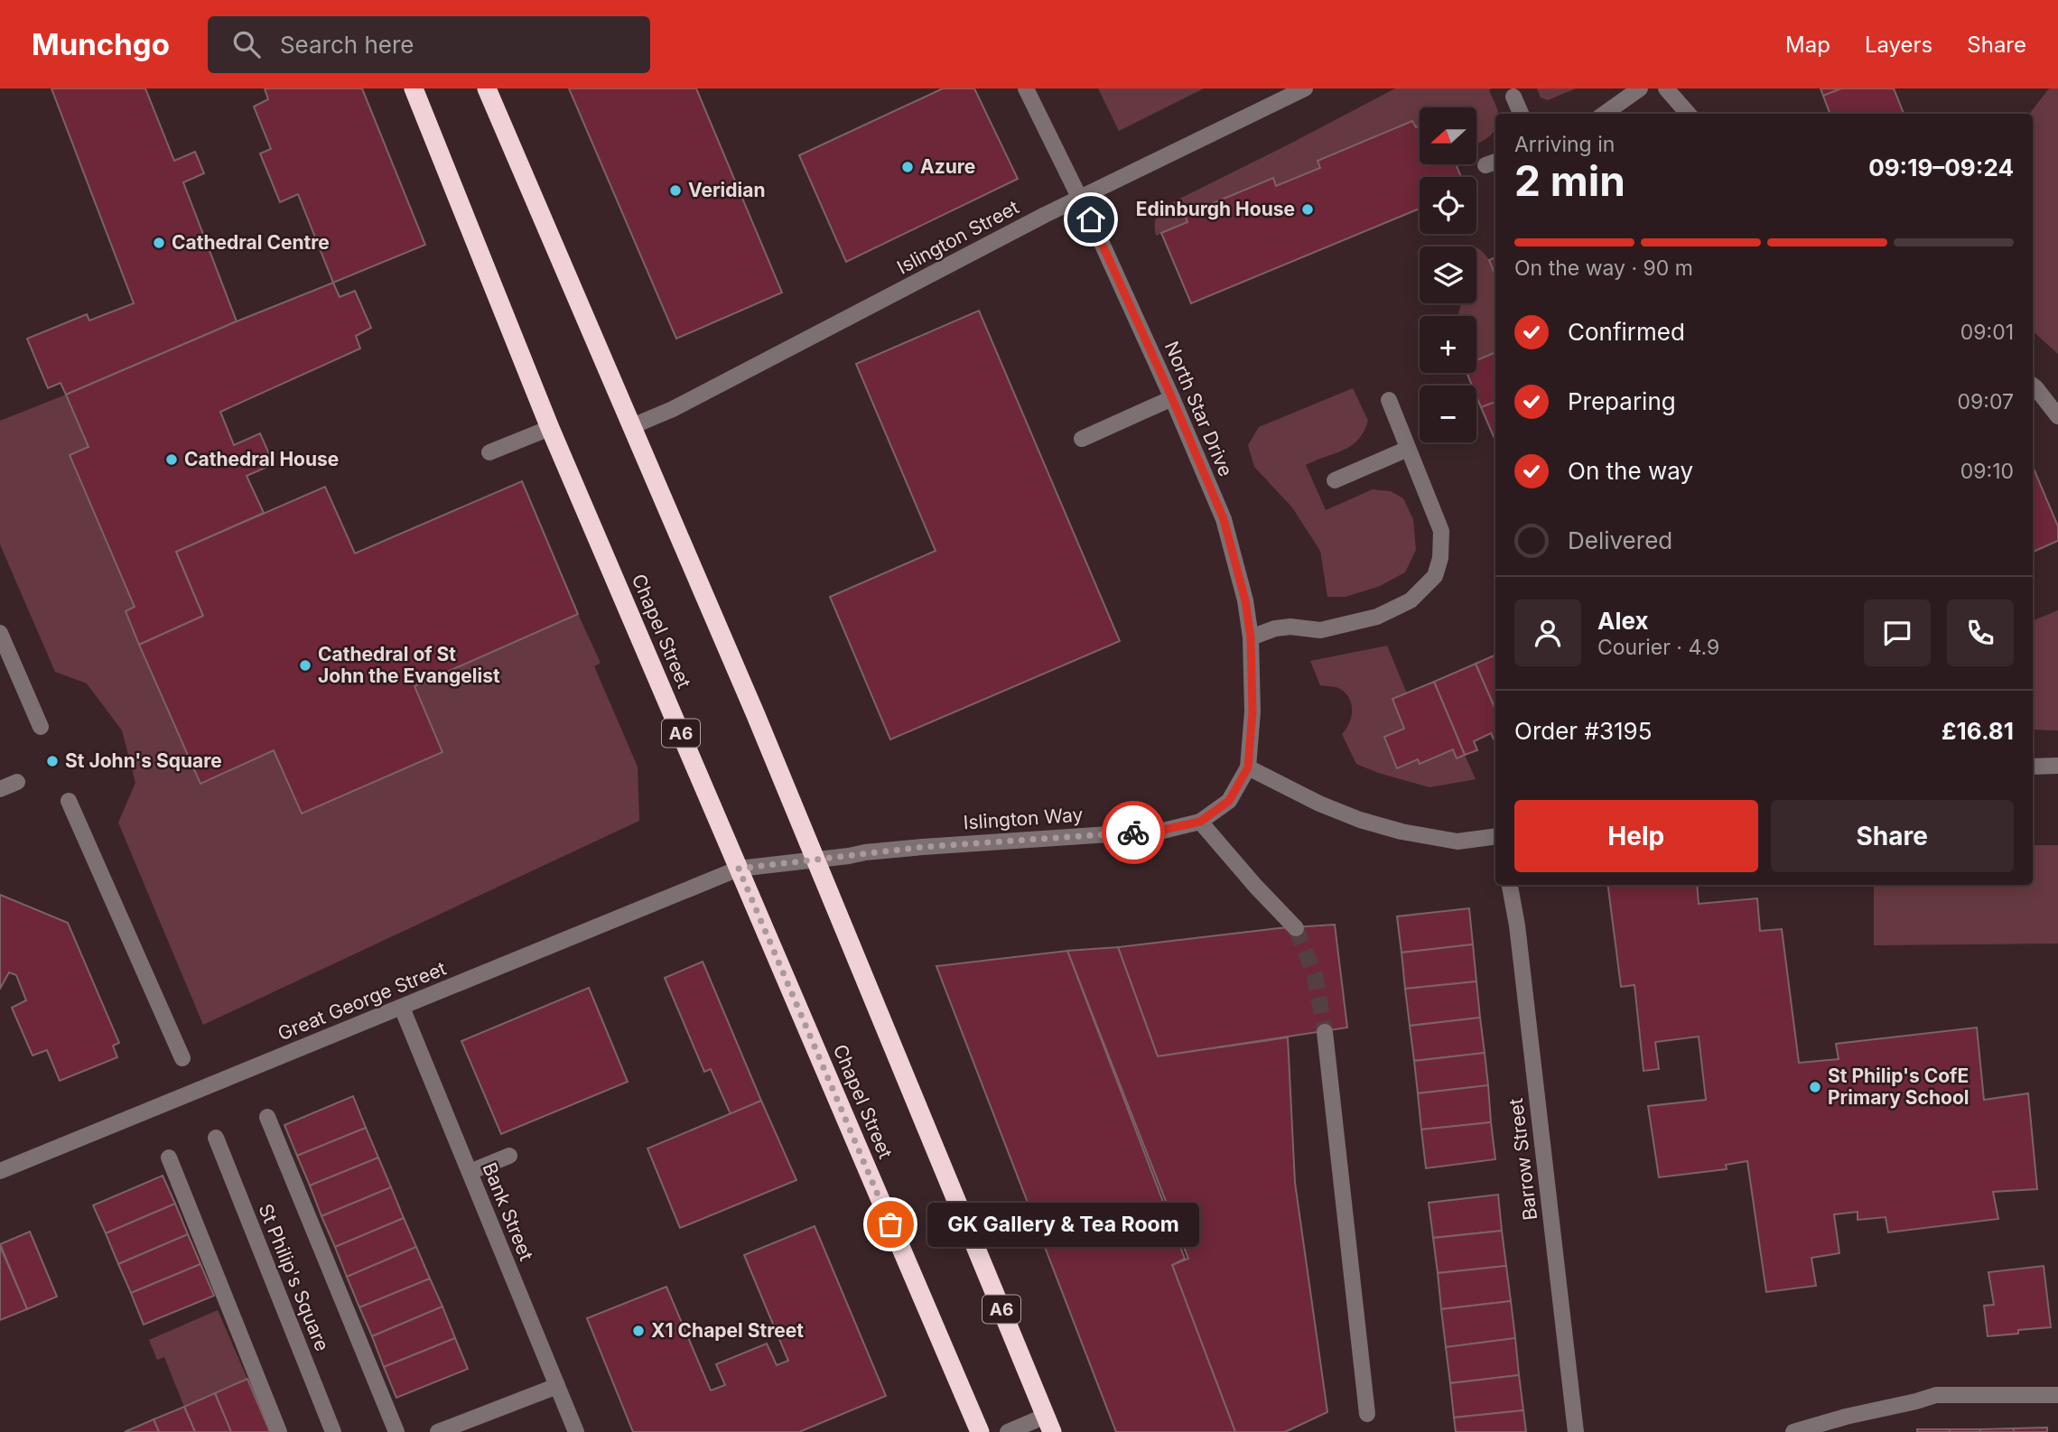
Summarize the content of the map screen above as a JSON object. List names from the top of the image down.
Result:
{
  "streets": {
    "highway": ["Chapel Street", "A6"],
    "street": [
      "Islington Street",
      "North Star Drive",
      "Islington Way",
      "Great George Street",
      "Barrow Street",
      "Bank Street",
      "St Philip's Square"
    ]
  },
  "crossings": [
    ["Islington Street", "North Star Drive"],
    ["Islington Street", "A6"],
    ["North Star Drive", "Islington Way"],
    ["Chapel Street", "Islington Way"],
    ["Chapel Street", "Great George Street"],
    ["A6", "Islington Way"],
    ["Islington Way", "Great George Street"],
    ["Great George Street", "Bank Street"]
  ],
  "places": [
    "Azure",
    "Veridian",
    "Edinburgh House",
    "Cathedral Centre",
    "Cathedral House",
    "Cathedral of St John the Evangelist",
    "St John's Square",
    "St Philip's CofE Primary School",
    "GK Gallery & Tea Room",
    "X1 Chapel Street"
  ],
  "north": "left",
  "page": {
    "header": "Munchgo",
    "search": "Search here",
    "nav": ["Map", "Layers", "Share"],
    "map_buttons": ["+", "−"],
    "heading": ["2 min", "Arriving in", "09:19–09:24"],
    "panel": [
      "Alex",
      "Courier · 4.9",
      "Order #3195",
      "£16.81"
    ],
    "bar": "On the way · 90 m",
    "list": [
      ["Confirmed", "09:01"],
      ["Preparing", "09:07"],
      ["On the way", "09:10"],
      "Delivered"
    ],
    "buttons": ["Help", "Share"],
    "bubble": "GK Gallery & Tea Room"
  }
}
